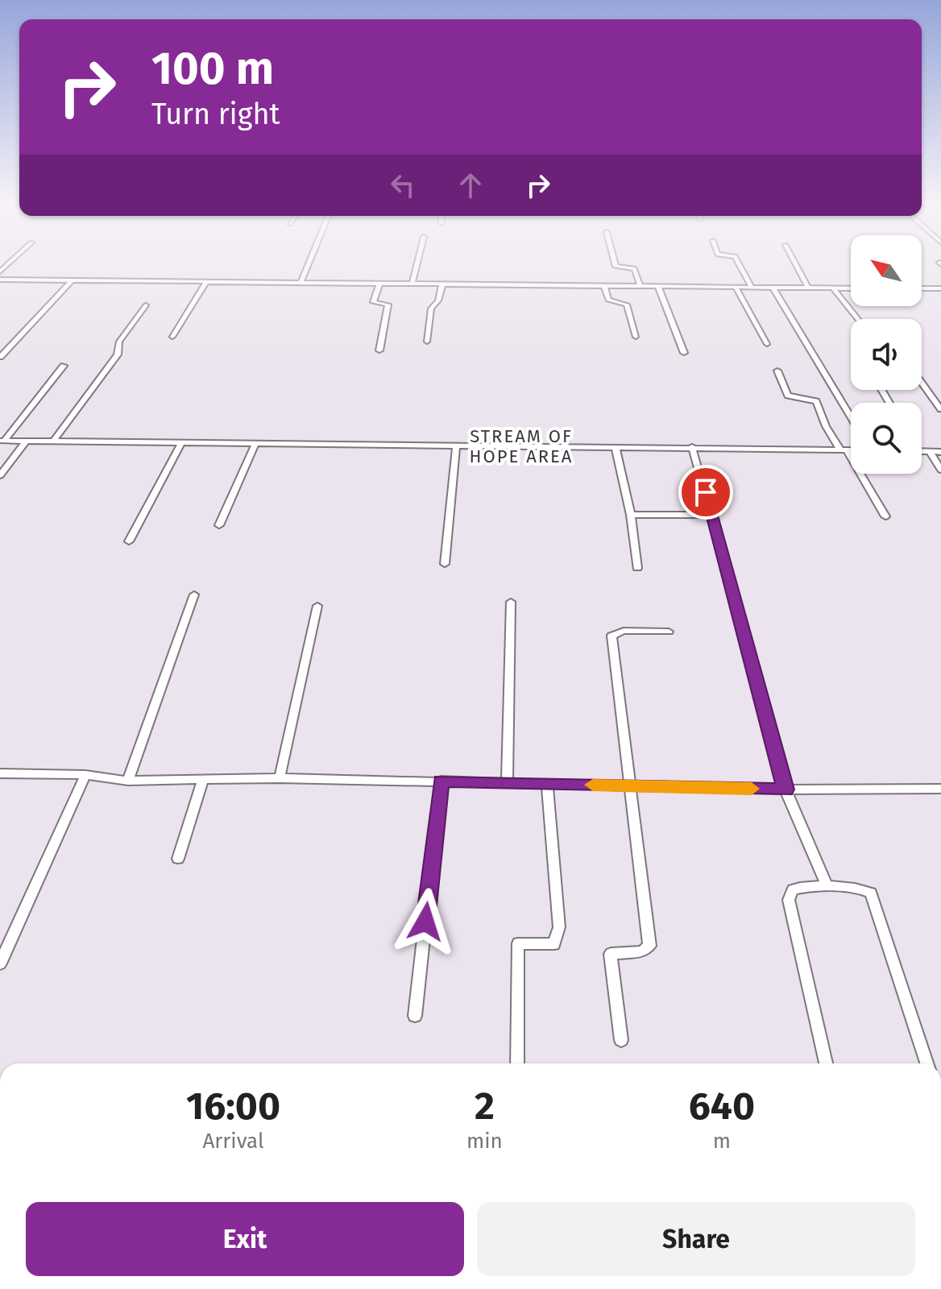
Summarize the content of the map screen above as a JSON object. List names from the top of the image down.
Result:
{
  "districts": ["STREAM OF HOPE AREA"],
  "north": "top left",
  "page": {
    "turn": ["100 m", "Turn right"],
    "eta": [
      "16:00",
      "Arrival",
      "2",
      "min",
      "640",
      "m"
    ],
    "buttons": ["Exit", "Share"]
  }
}
